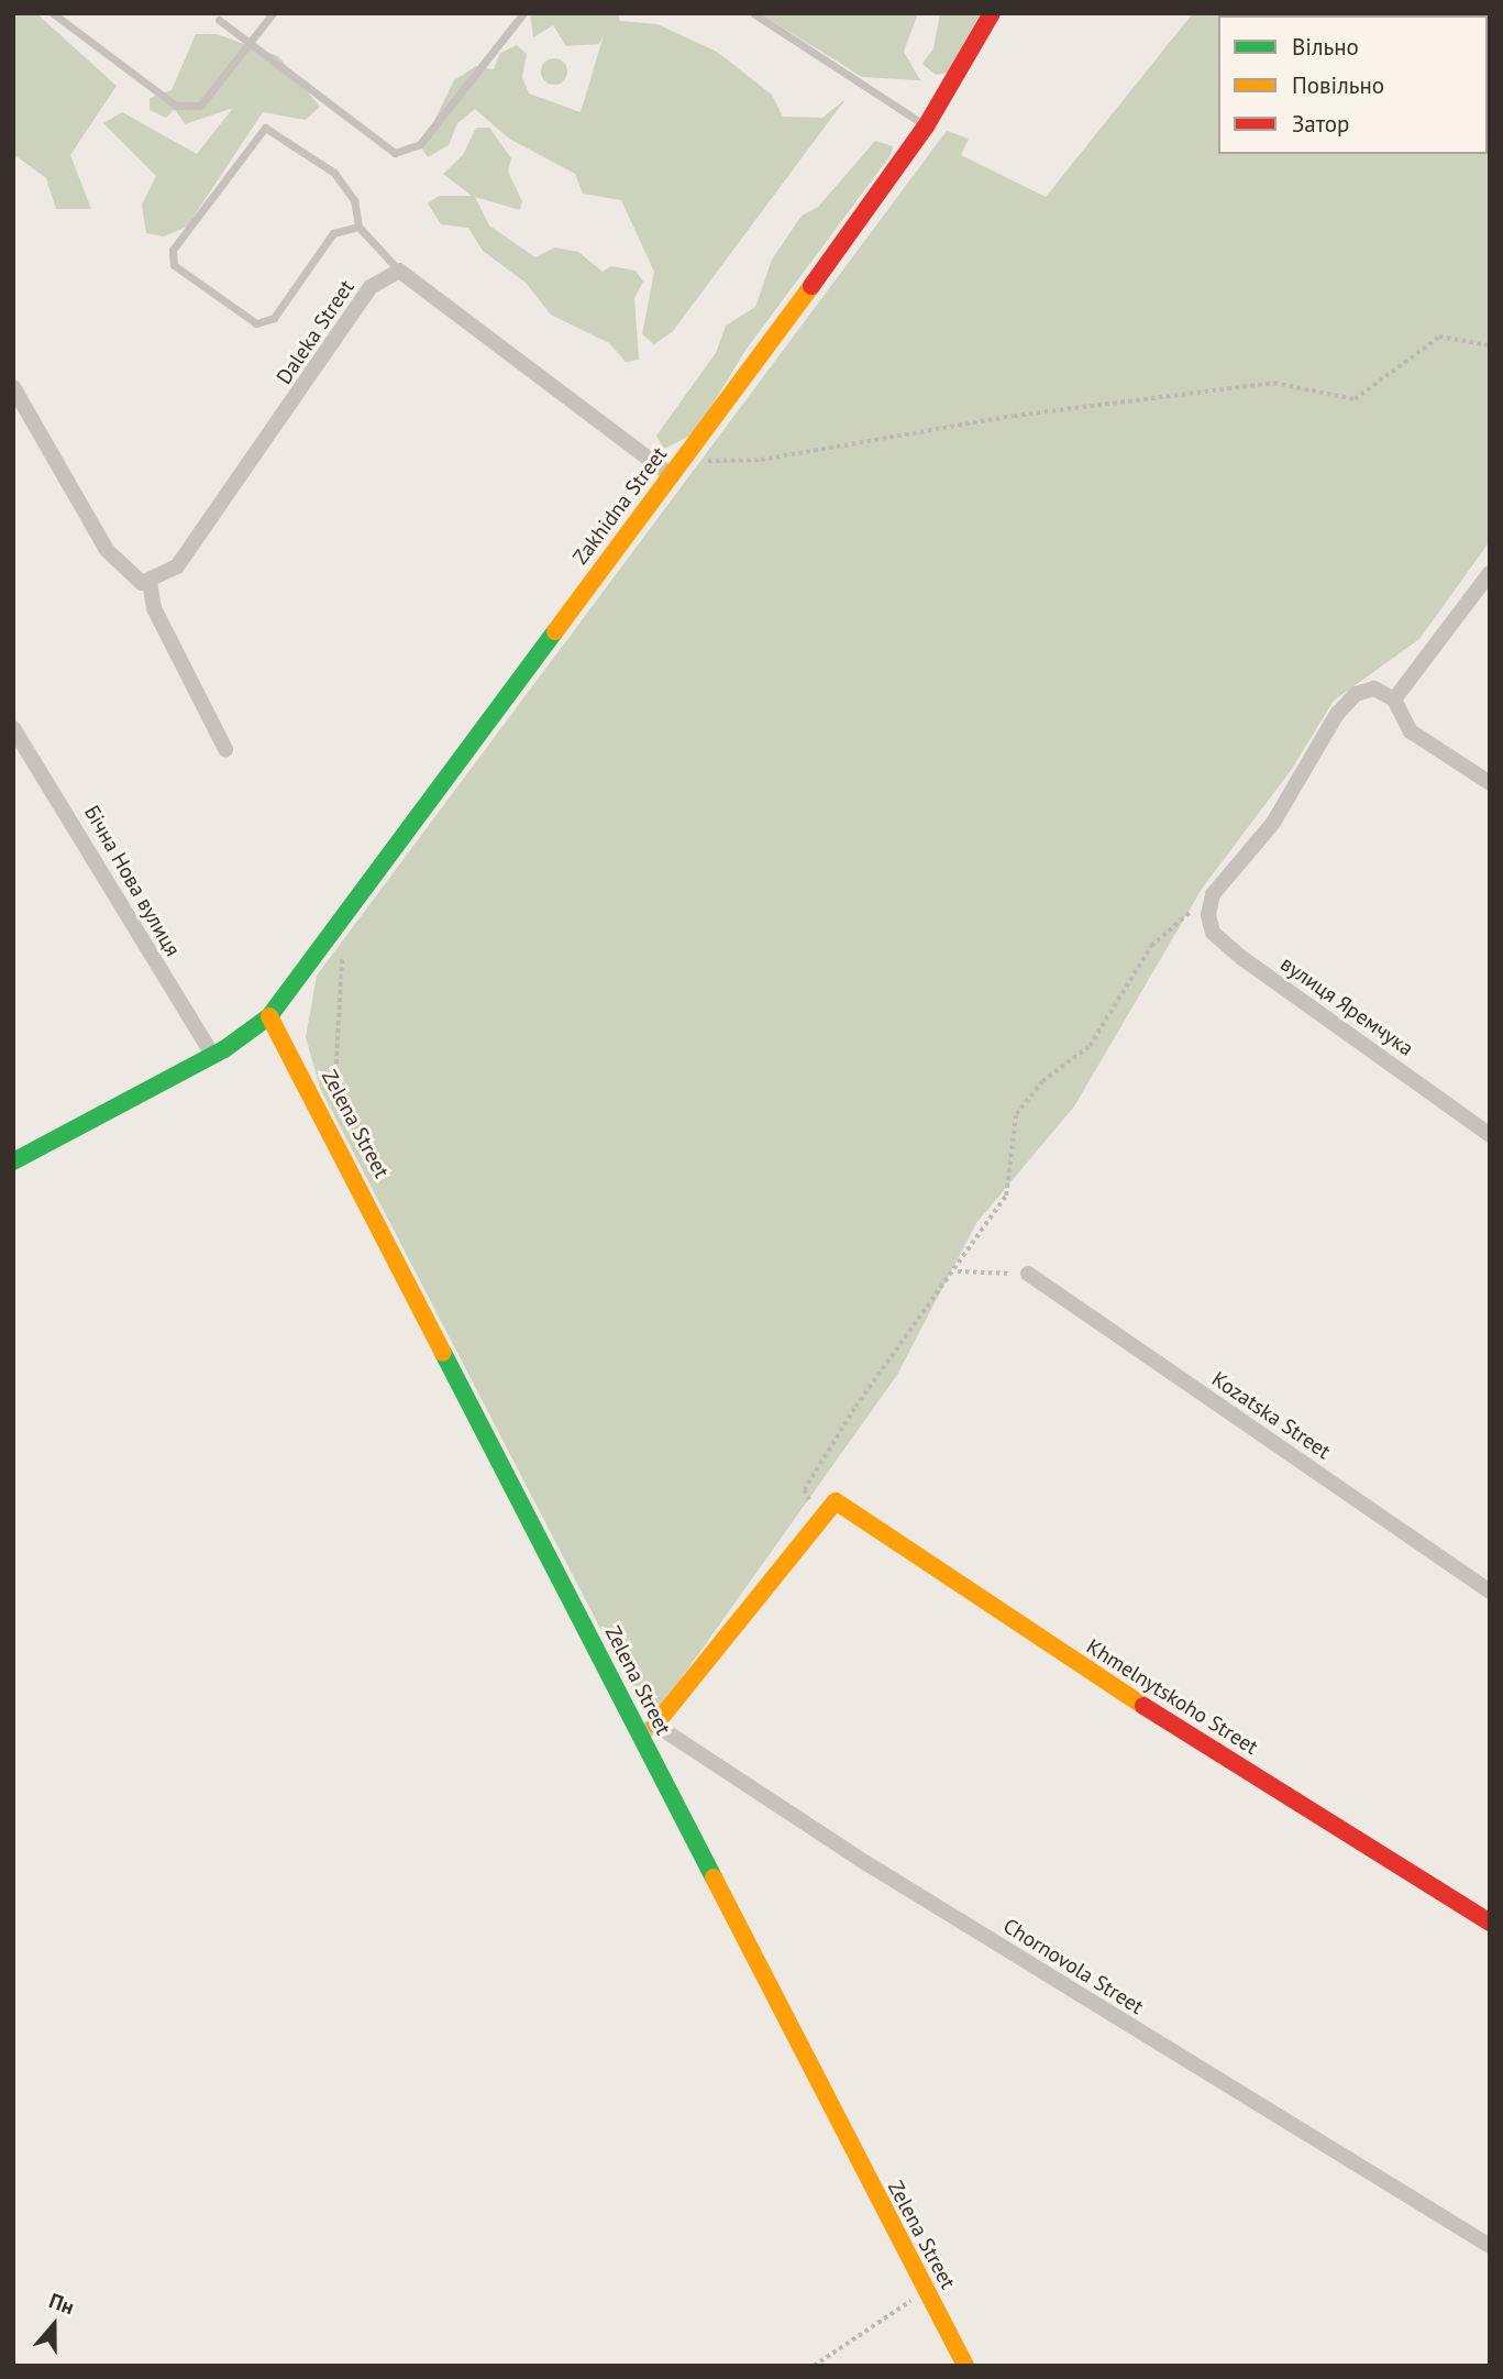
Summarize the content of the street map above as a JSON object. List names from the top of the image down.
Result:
{
  "streets": {
    "street": [
      "Daleka Street",
      "Zakhidna Street",
      "Бічна Нова вулиця",
      "вулиця Яремчука",
      "Zelena Street",
      "Kozatska Street",
      "Khmelnytskoho Street",
      "Chornovola Street"
    ]
  },
  "crossings": [
    ["Zakhidna Street", "Бічна Нова вулиця"],
    ["Zakhidna Street", "Zelena Street"]
  ],
  "legend": ["Вільно", "Повільно", "Затор"],
  "north": "top"
}
